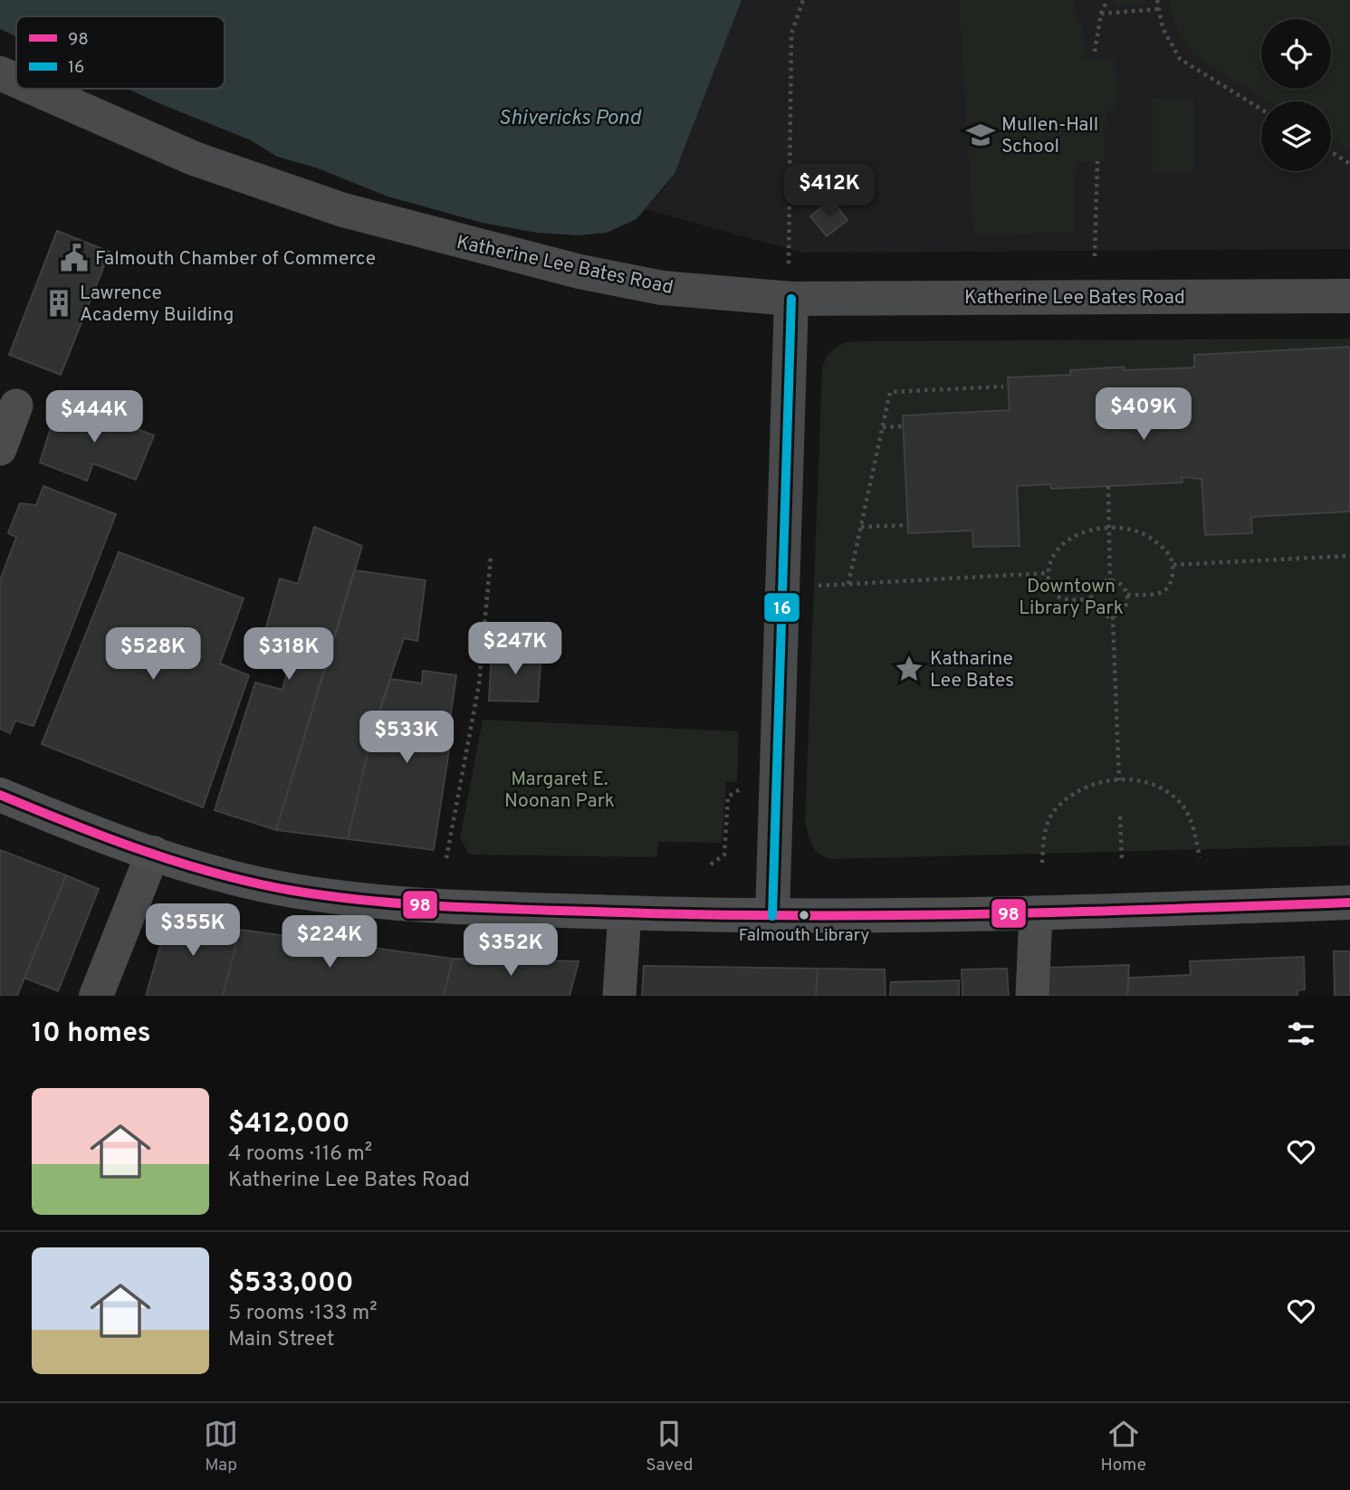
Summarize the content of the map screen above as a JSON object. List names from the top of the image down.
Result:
{
  "streets": {
    "street": ["Katherine Lee Bates Road"]
  },
  "water": ["Shivericks Pond"],
  "parks": ["Downtown Library Park", "Margaret E. Noonan Park"],
  "places": {
    "school or university": ["Mullen-Hall School"],
    "public building": ["Falmouth Chamber of Commerce"],
    "building": ["Lawrence Academy Building"],
    "place": ["Katharine Lee Bates"],
    "other": ["Falmouth Library"]
  },
  "lines": ["transit line 16", "transit line 98"],
  "legend": ["98", "16"],
  "page": {
    "price": [
      "$412K",
      "$409K",
      "$444K",
      "$247K",
      "$528K",
      "$318K",
      "$533K",
      "$355K",
      "$224K",
      "$352K"
    ],
    "heading": "10 homes",
    "list": [
      {
        "name": "$412,000",
        "note": "4 rooms · 116 m² · Katherine Lee Bates Road"
      },
      {
        "name": "$533,000",
        "note": "5 rooms · 133 m² · Main Street"
      }
    ],
    "tabs": ["Map", "Saved", "Home"]
  }
}
